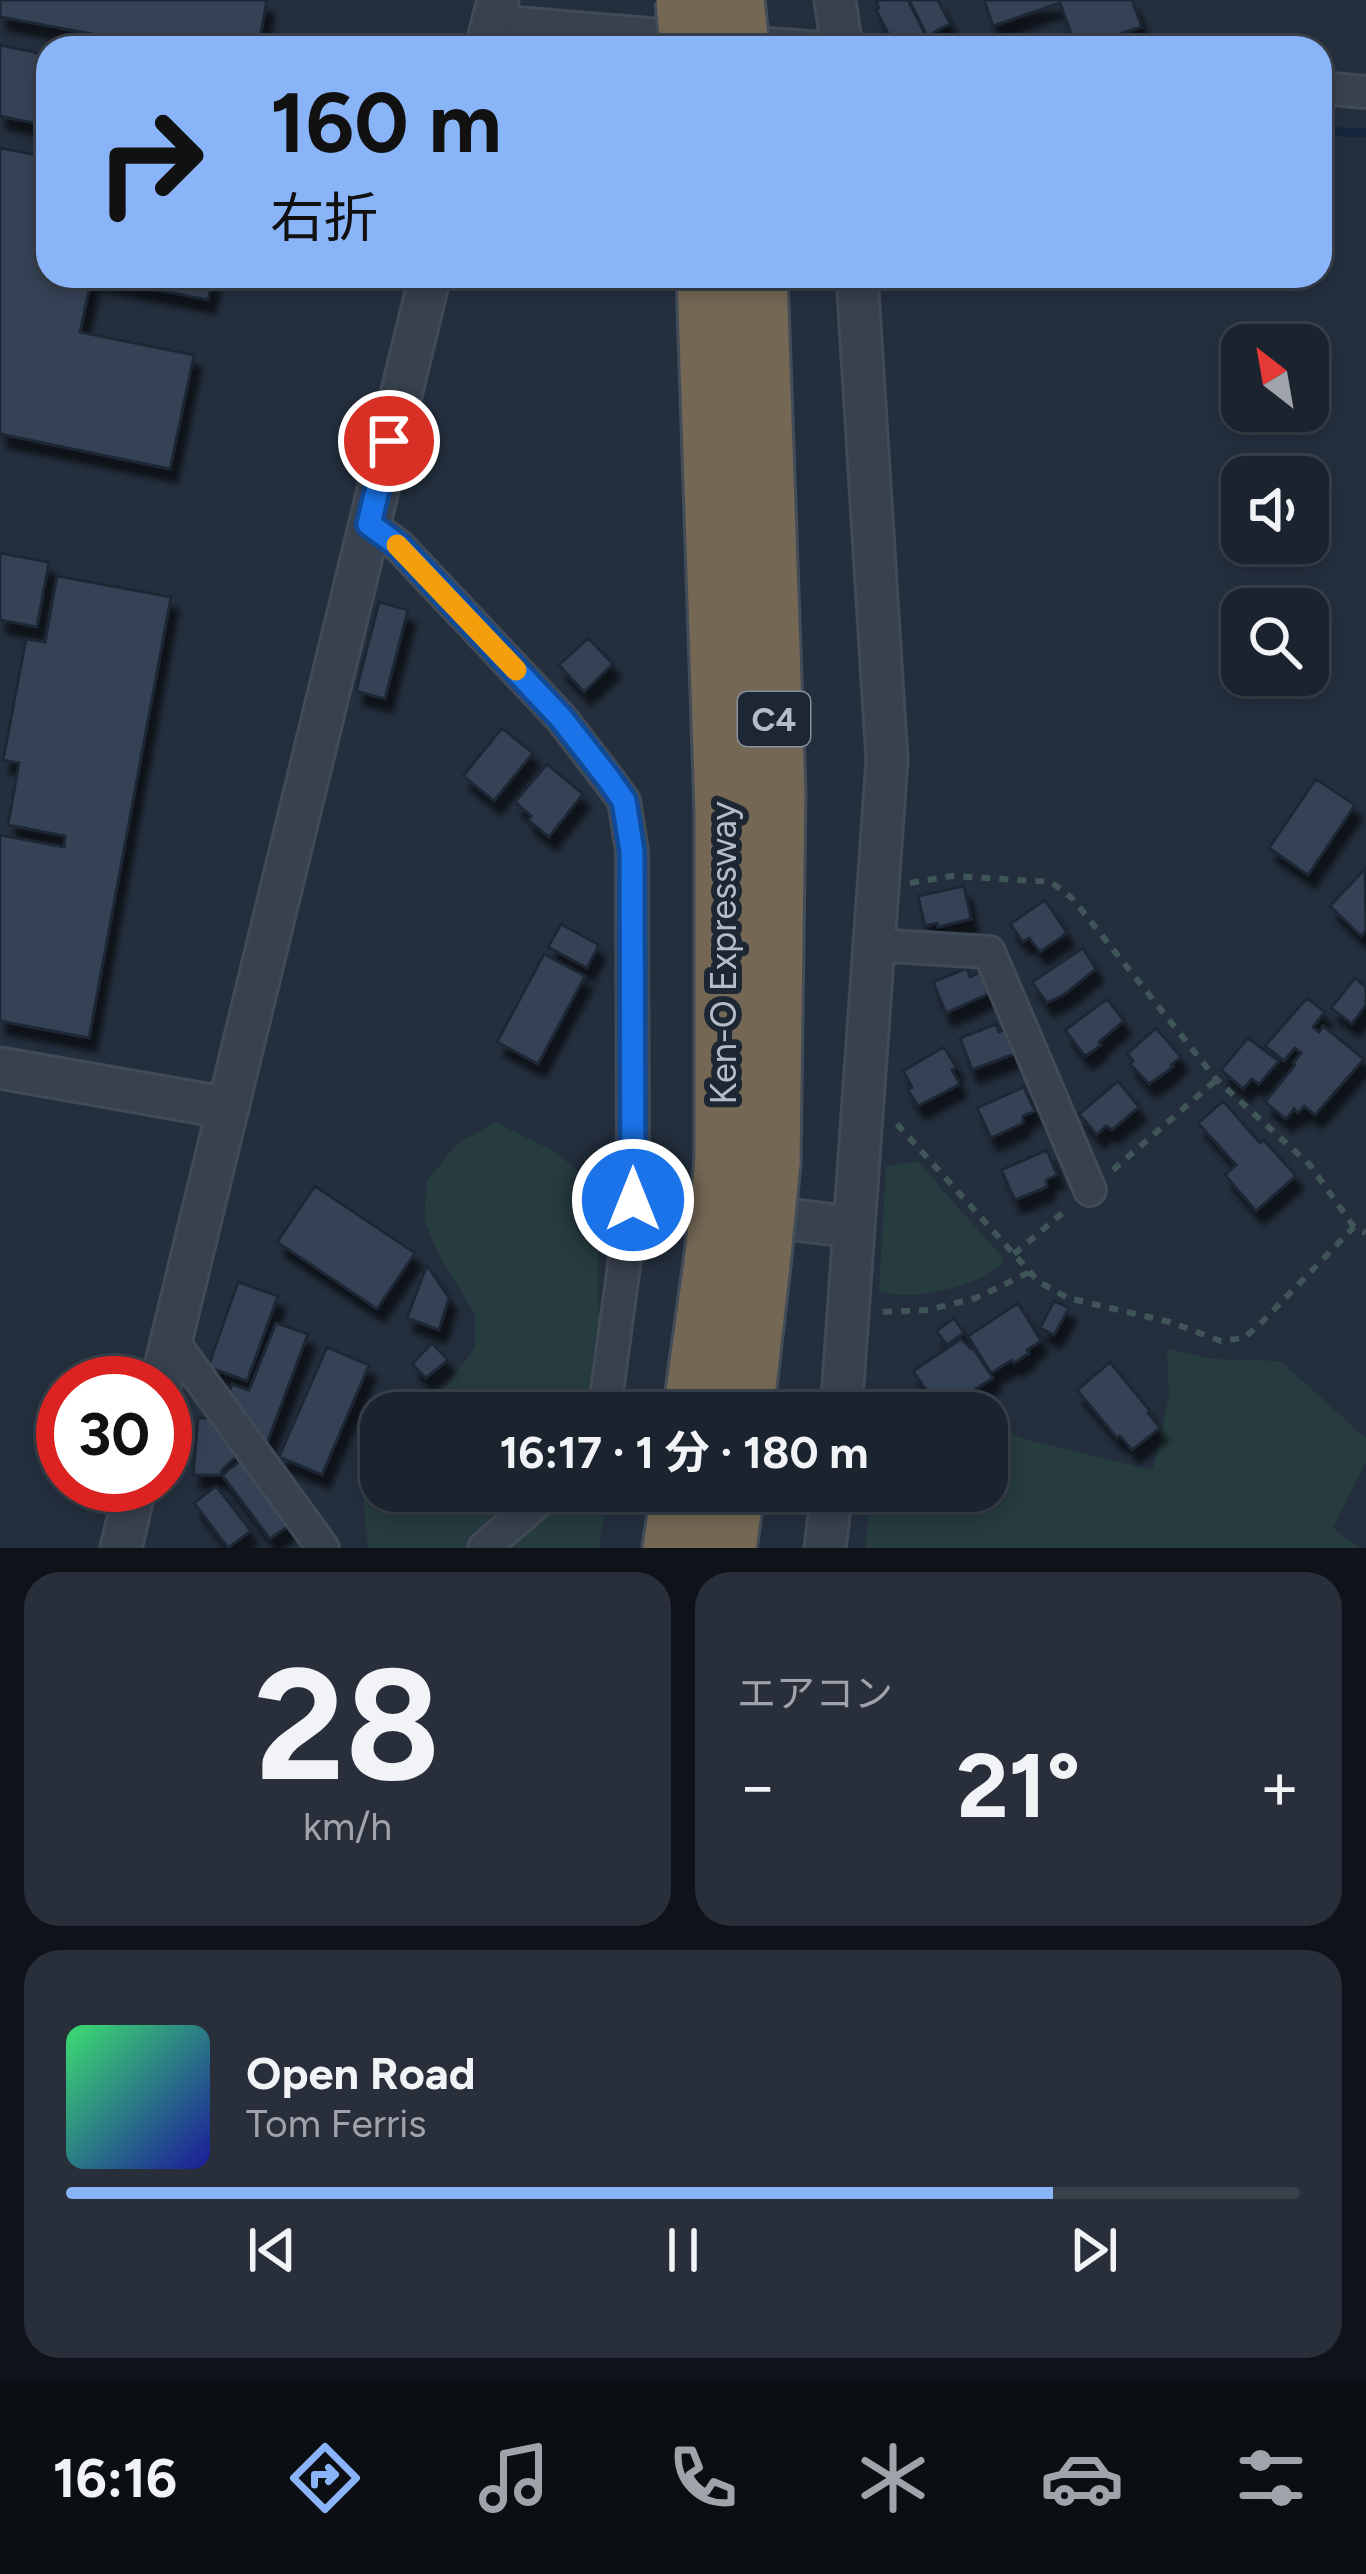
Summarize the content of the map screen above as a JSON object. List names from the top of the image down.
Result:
{
  "streets": {
    "highway": ["C4", "Ken-O Expressway"]
  },
  "north": "top left",
  "page": {
    "turn": ["160 m", "右折"],
    "limit": "30",
    "trip": "16:17 · 1 分 · 180 m",
    "tile": [
      ["28", "km/h"],
      "エアコン"
    ],
    "heat": ["−", "21°", "+"],
    "song": ["Open Road", "Tom Ferris"],
    "tabs": "16:16"
  }
}
